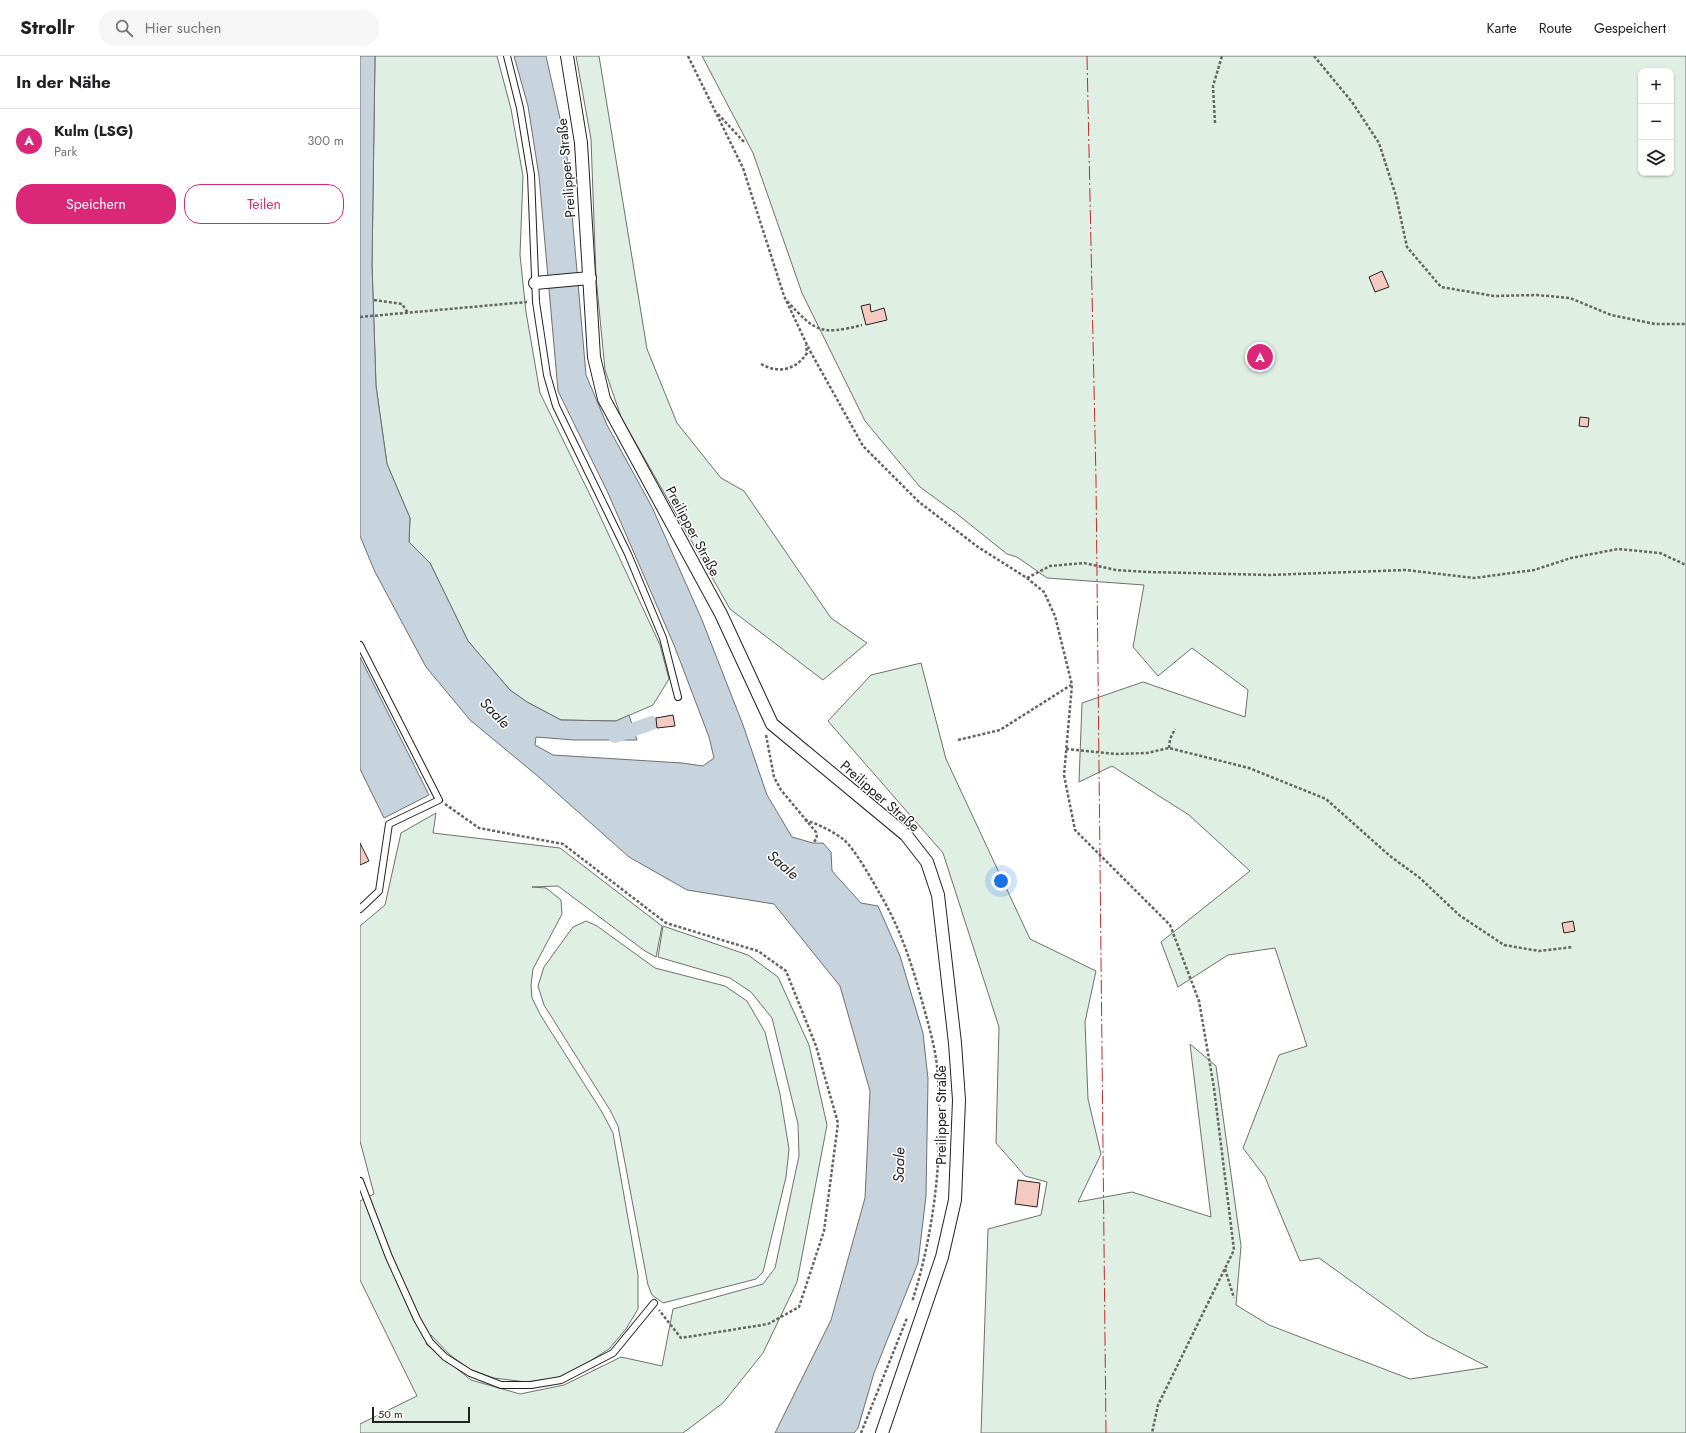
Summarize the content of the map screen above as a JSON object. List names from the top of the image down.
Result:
{
  "streets": {
    "street": ["Preilipper Straße"]
  },
  "water": ["Saale"],
  "scale_bar": "50 m",
  "page": {
    "header": "Strollr",
    "search": "Hier suchen",
    "nav": ["Karte", "Route", "Gespeichert"],
    "heading": "In der Nähe",
    "map_buttons": ["+", "−"],
    "list": [
      {
        "mark": "A",
        "name": "Kulm (LSG)",
        "note": "Park",
        "value": "300 m"
      }
    ],
    "buttons": ["Speichern", "Teilen"],
    "pins": "A",
    "scale": "50 m"
  }
}
